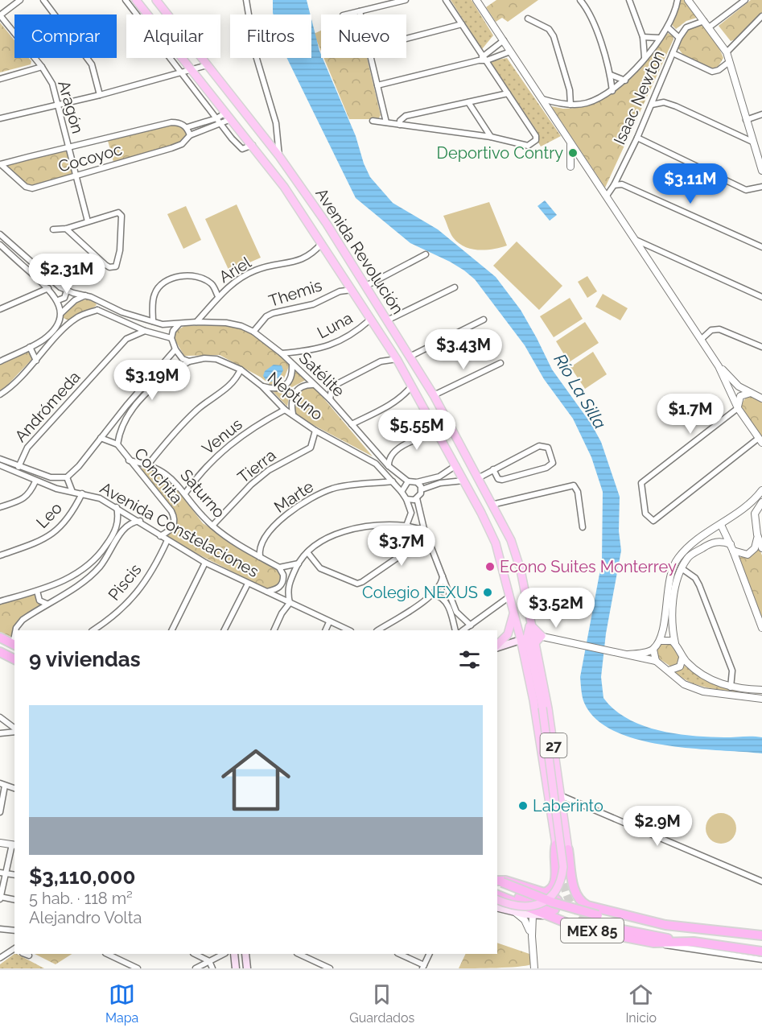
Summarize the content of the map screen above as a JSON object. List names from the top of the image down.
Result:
{
  "streets": {
    "highway": ["MEX 85"],
    "main road": ["Avenida Revolución", "27"],
    "street": [
      "Isaac Newton",
      "Aragón",
      "Cocoyoc",
      "Ariel",
      "Themis",
      "Luna",
      "Satélite",
      "Neptuno",
      "Andrómeda",
      "Venus",
      "Tierra",
      "Conchita",
      "Saturno",
      "Marte",
      "Leo",
      "Avenida Constelaciones",
      "Piscis"
    ]
  },
  "crossings": [
    ["Aragón", "Cocoyoc"],
    ["Cocoyoc", "Avenida Revolución"],
    ["Avenida Revolución", "Ariel"],
    ["Avenida Revolución", "Themis"],
    ["Avenida Revolución", "Luna"],
    ["Ariel", "Satélite"],
    ["Themis", "Satélite"],
    ["Luna", "Satélite"],
    ["Satélite", "Neptuno"],
    ["Neptuno", "Venus"],
    ["Neptuno", "Tierra"],
    ["Neptuno", "Marte"],
    ["Venus", "Saturno"],
    ["Tierra", "Saturno"],
    ["Conchita", "Saturno"],
    ["Conchita", "Avenida Constelaciones"],
    ["Saturno", "Marte"],
    ["Leo", "Avenida Constelaciones"],
    ["Avenida Constelaciones", "Piscis"]
  ],
  "water": ["Río La Silla"],
  "places": [
    "Deportivo Contry",
    "Econo Suites Monterrey",
    "Colegio NEXUS",
    "Laberinto"
  ],
  "page": {
    "chip": [
      "Comprar",
      "Alquilar",
      "Filtros",
      "Nuevo"
    ],
    "price": [
      "$3.11M",
      "$2.31M",
      "$3.43M",
      "$3.19M",
      "$1.7M",
      "$5.55M",
      "$3.7M",
      "$3.52M",
      "$2.9M"
    ],
    "heading": "9 viviendas",
    "list": [
      {
        "name": "$3,110,000",
        "note": "5 hab. · 118 m² · Alejandro Volta"
      }
    ],
    "tabs": ["Mapa", "Guardados", "Inicio"]
  }
}
